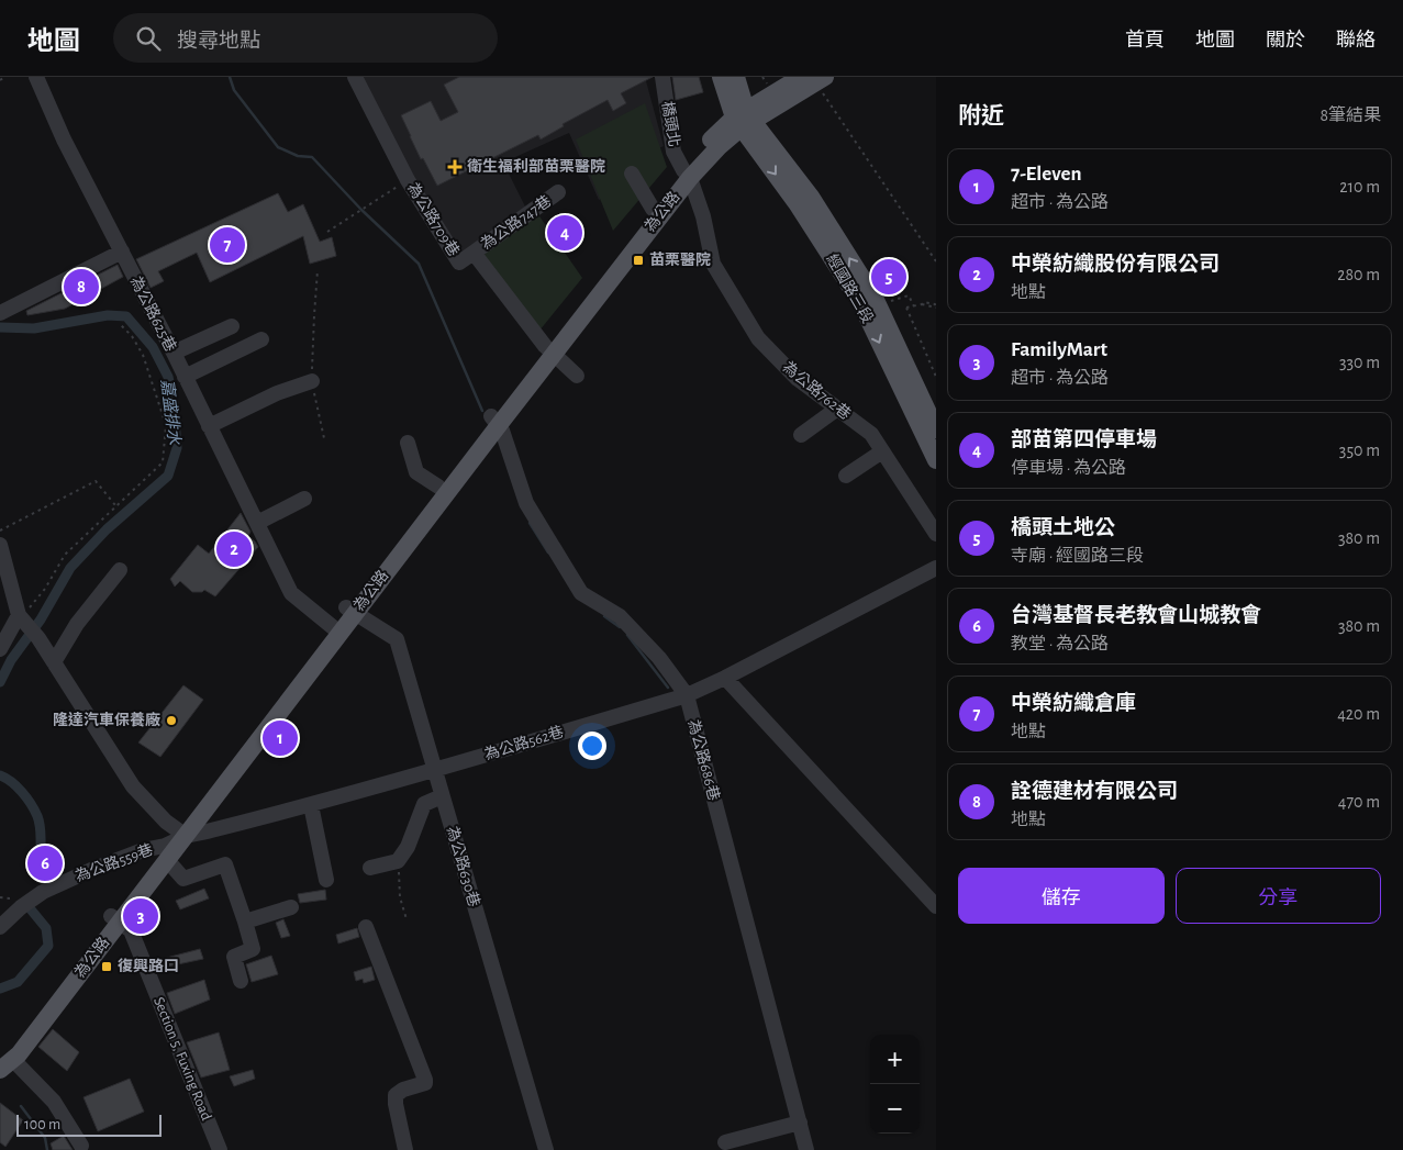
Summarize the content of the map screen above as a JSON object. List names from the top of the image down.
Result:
{
  "streets": {
    "main road": ["為公路", "經國路三段"],
    "street": [
      "橋頭北",
      "為公路709巷",
      "為公路747巷",
      "為公路625巷",
      "為公路762巷",
      "為公路562巷",
      "為公路686巷",
      "為公路559巷",
      "為公路630巷",
      "Section 5, Fuxing Road"
    ]
  },
  "crossings": [
    ["橋頭北", "為公路"],
    ["橋頭北", "為公路762巷"],
    ["為公路", "為公路709巷"],
    ["為公路", "經國路三段"],
    ["為公路", "為公路625巷"],
    ["為公路", "為公路762巷"],
    ["為公路", "為公路562巷"],
    ["為公路", "為公路686巷"],
    ["為公路", "為公路559巷"],
    ["為公路", "為公路630巷"],
    ["為公路", "Section 5, Fuxing Road"],
    ["為公路709巷", "為公路747巷"],
    ["為公路562巷", "為公路686巷"],
    ["為公路562巷", "為公路630巷"]
  ],
  "water": ["嘉盛排水"],
  "places": {
    "health": ["衛生福利部苗栗醫院"],
    "transit": ["苗栗醫院", "復興路口"],
    "other": ["隆達汽車保養廠"]
  },
  "scale_bar": "100 m",
  "page": {
    "header": "地圖",
    "search": "搜尋地點",
    "nav": [
      "首頁",
      "地圖",
      "關於",
      "聯絡"
    ],
    "heading": ["附近", "8筆結果"],
    "list": [
      {
        "mark": "1",
        "name": "7-Eleven",
        "note": "超市 · 為公路",
        "value": "210 m"
      },
      {
        "mark": "2",
        "name": "中榮紡織股份有限公司",
        "note": "地點",
        "value": "280 m"
      },
      {
        "mark": "3",
        "name": "FamilyMart",
        "note": "超市 · 為公路",
        "value": "330 m"
      },
      {
        "mark": "4",
        "name": "部苗第四停車場",
        "note": "停車場 · 為公路",
        "value": "350 m"
      },
      {
        "mark": "5",
        "name": "橋頭土地公",
        "note": "寺廟 · 經國路三段",
        "value": "380 m"
      },
      {
        "mark": "6",
        "name": "台灣基督長老教會山城教會",
        "note": "教堂 · 為公路",
        "value": "380 m"
      },
      {
        "mark": "7",
        "name": "中榮紡織倉庫",
        "note": "地點",
        "value": "420 m"
      },
      {
        "mark": "8",
        "name": "詮德建材有限公司",
        "note": "地點",
        "value": "470 m"
      }
    ],
    "pins": [
      "4",
      "7",
      "5",
      "8",
      "2",
      "1",
      "6",
      "3"
    ],
    "buttons": ["儲存", "分享"],
    "map_buttons": ["+", "−"],
    "scale": "100 m"
  }
}
